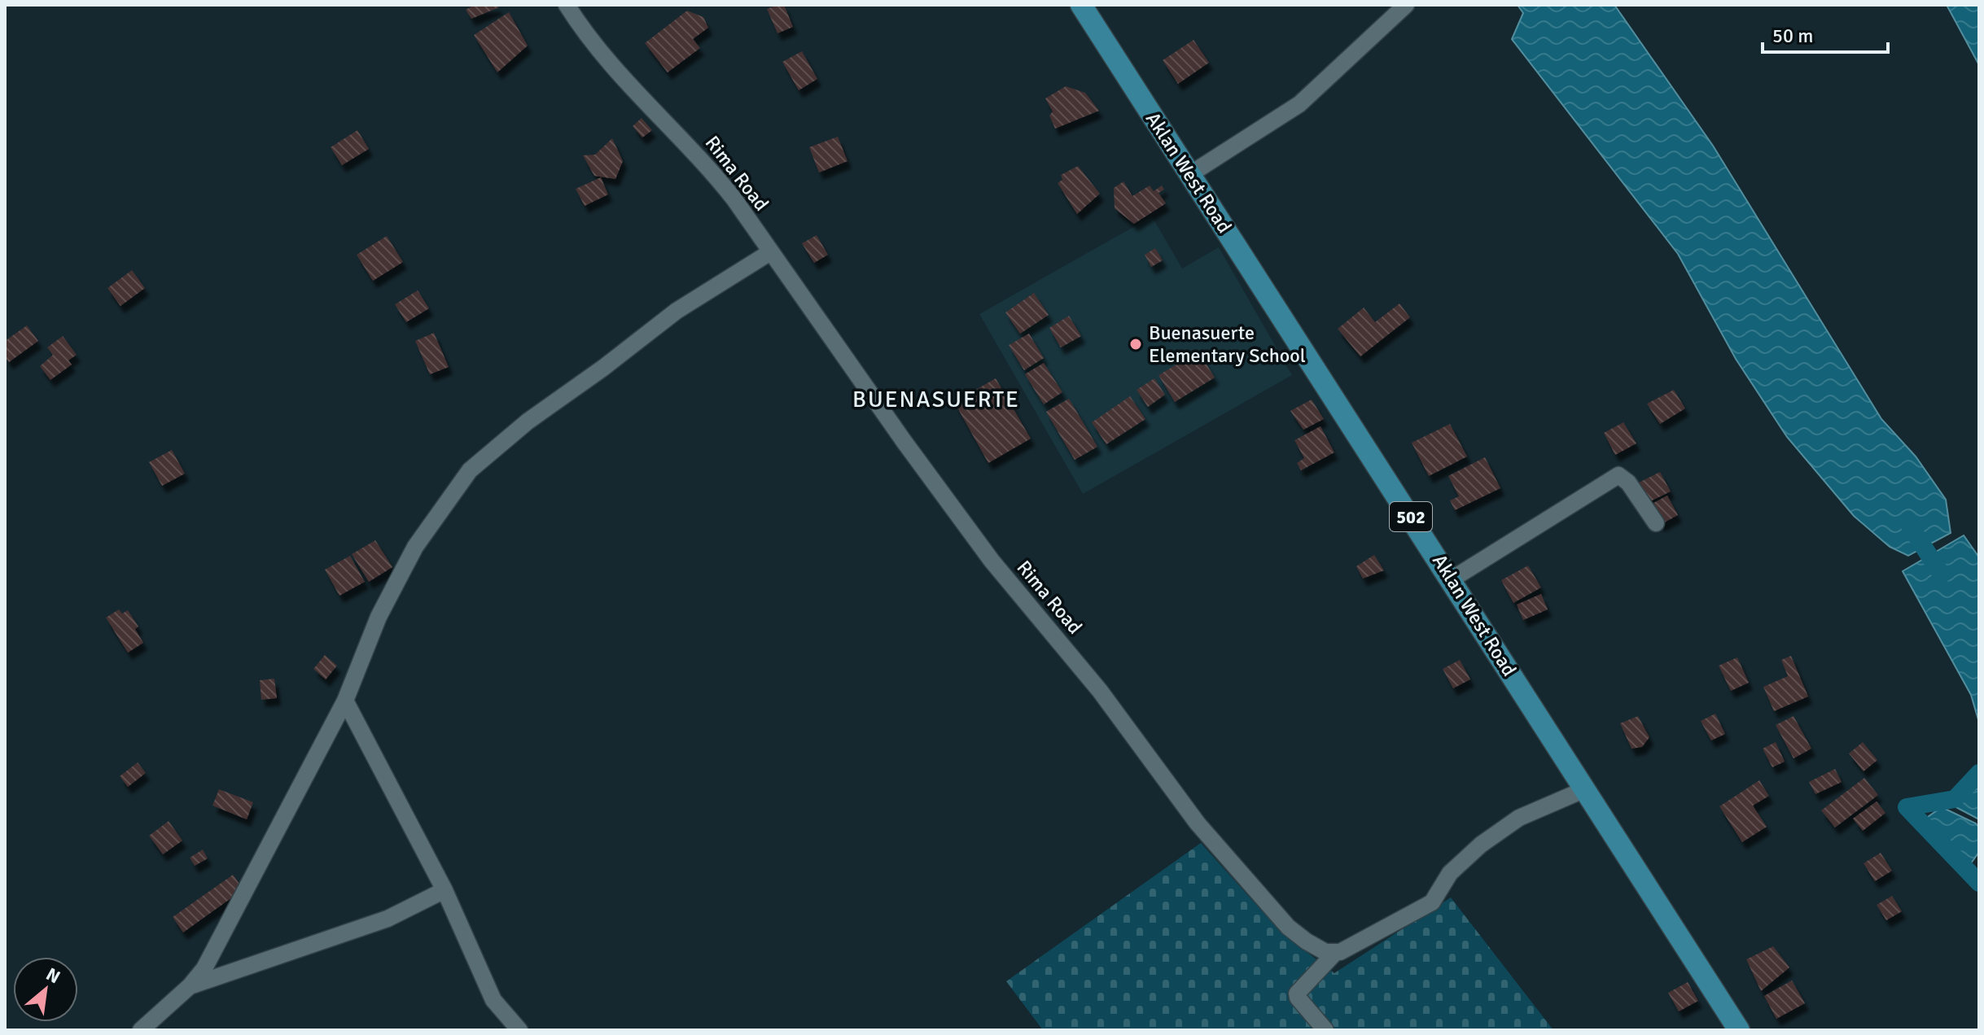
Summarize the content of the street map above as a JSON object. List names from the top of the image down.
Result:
{
  "streets": {
    "main road": ["Aklan West Road", "502"],
    "street": ["Rima Road"]
  },
  "districts": ["BUENASUERTE"],
  "places": ["Buenasuerte Elementary School"],
  "scale_bar": "50 m",
  "north": "top right"
}
